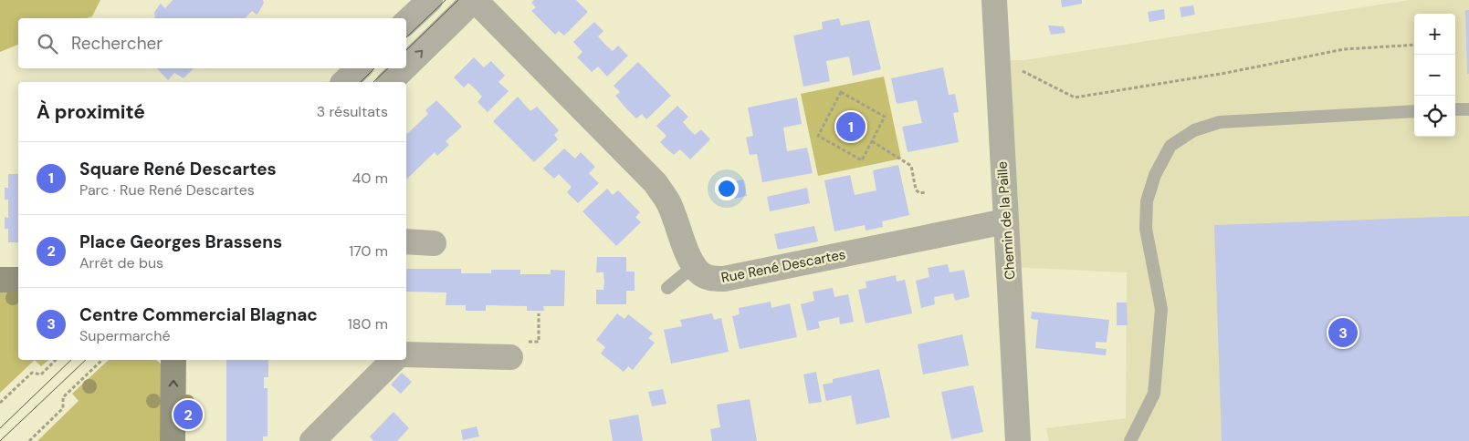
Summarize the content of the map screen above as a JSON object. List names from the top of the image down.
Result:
{
  "streets": {
    "street": ["Chemin de la Paille", "Rue René Descartes"]
  },
  "crossings": [
    ["Chemin de la Paille", "Rue René Descartes"]
  ],
  "page": {
    "map_buttons": ["+", "−"],
    "search": "Rechercher",
    "heading": ["À proximité", "3 résultats"],
    "pins": ["1", "3", "2"],
    "list": [
      {
        "mark": "1",
        "name": "Square René Descartes",
        "note": "Parc · Rue René Descartes",
        "value": "40 m"
      },
      {
        "mark": "2",
        "name": "Place Georges Brassens",
        "note": "Arrêt de bus",
        "value": "170 m"
      },
      {
        "mark": "3",
        "name": "Centre Commercial Blagnac",
        "note": "Supermarché",
        "value": "180 m"
      }
    ]
  }
}
